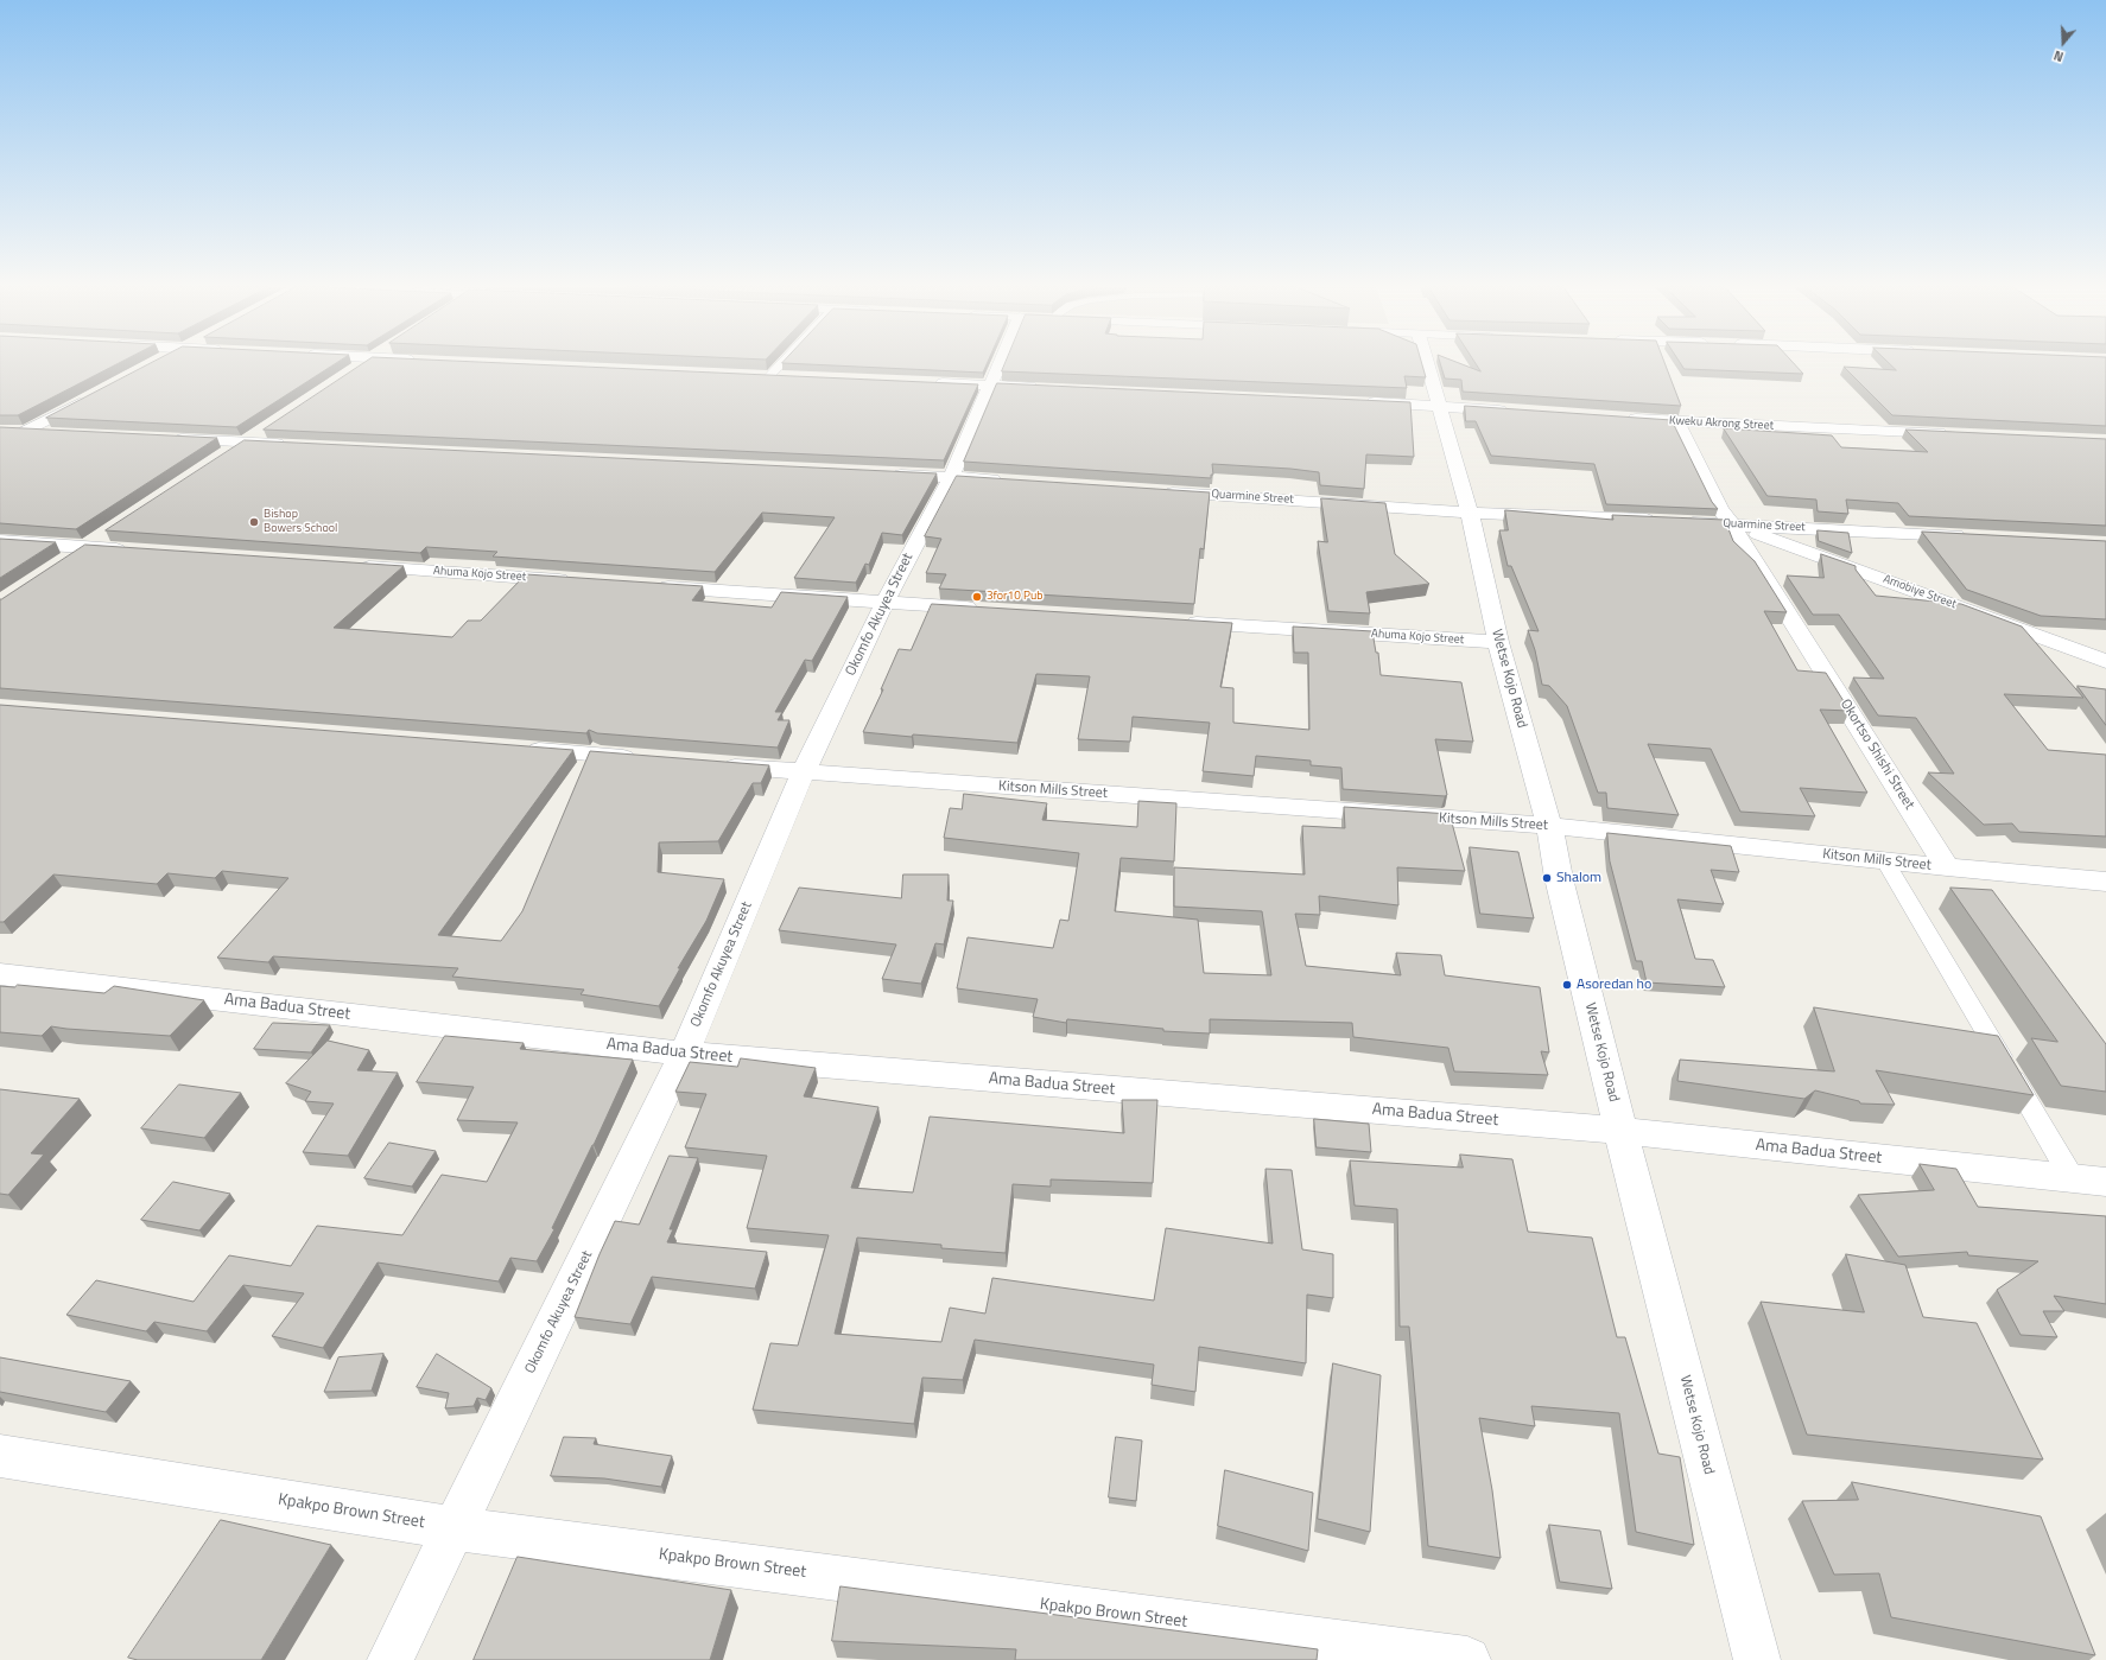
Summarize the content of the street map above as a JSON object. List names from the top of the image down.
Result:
{
  "streets": {
    "street": [
      "Kweku Akrong Street",
      "Quarmine Street",
      "Ahuma Kojo Street",
      "Amobiye Street",
      "Okomfo Akuyea Street",
      "Wetse Kojo Road",
      "Okortso Shishi Street",
      "Kitson Mills Street",
      "Ama Badua Street",
      "Kpakpo Brown Street"
    ]
  },
  "crossings": [
    ["Kweku Akrong Street", "Okortso Shishi Street"],
    ["Quarmine Street", "Amobiye Street"],
    ["Quarmine Street", "Wetse Kojo Road"],
    ["Quarmine Street", "Okortso Shishi Street"],
    ["Ahuma Kojo Street", "Wetse Kojo Road"],
    ["Amobiye Street", "Okortso Shishi Street"],
    ["Okomfo Akuyea Street", "Kitson Mills Street"],
    ["Okomfo Akuyea Street", "Ama Badua Street"],
    ["Okomfo Akuyea Street", "Kpakpo Brown Street"],
    ["Wetse Kojo Road", "Kitson Mills Street"],
    ["Wetse Kojo Road", "Ama Badua Street"],
    ["Okortso Shishi Street", "Kitson Mills Street"]
  ],
  "places": [
    "Bishop Bowers School",
    "3for10 Pub",
    "Shalom",
    "Asoredan ho"
  ],
  "north": "bottom"
}
